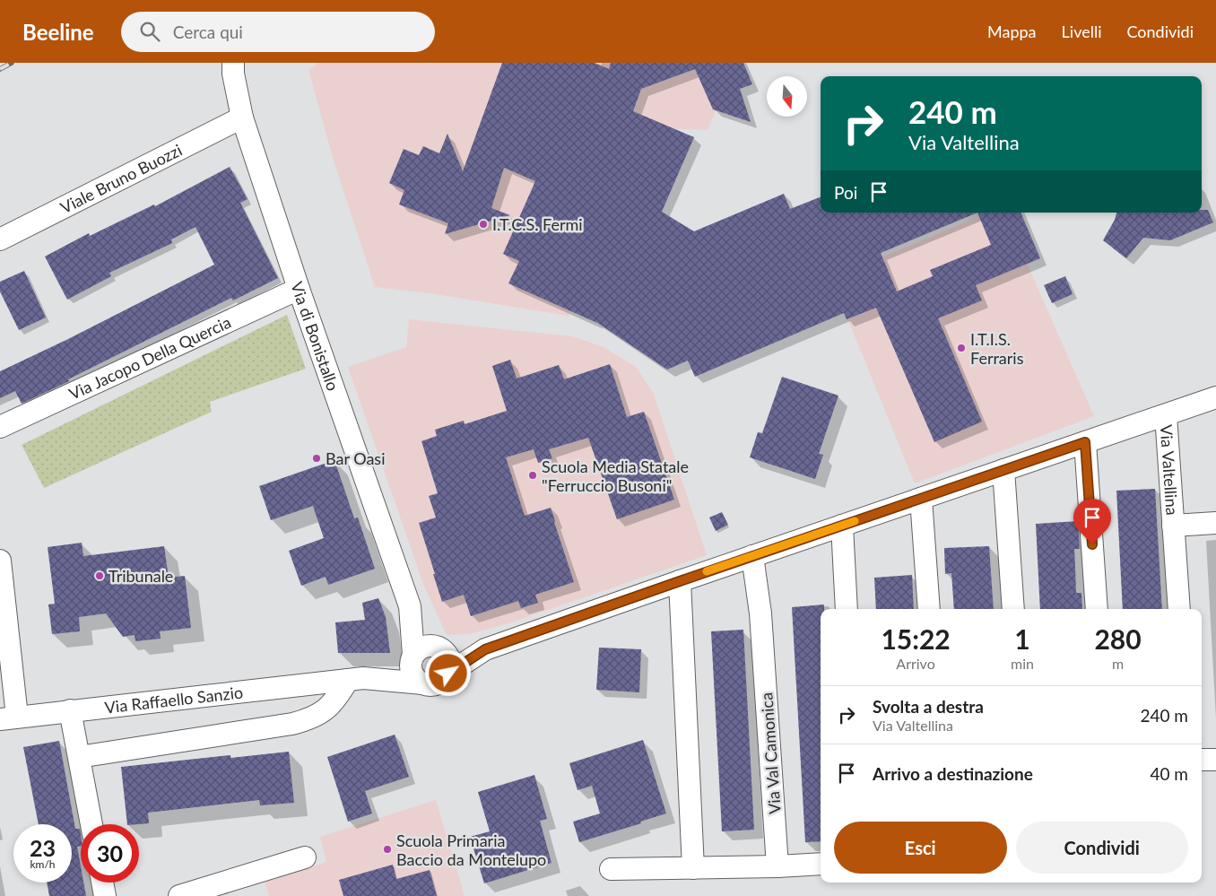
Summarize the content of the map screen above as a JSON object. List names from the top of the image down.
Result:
{
  "streets": {
    "street": [
      "Viale Bruno Buozzi",
      "Via di Bonistallo",
      "Via Jacopo Della Quercia",
      "Via Valtellina",
      "Via Raffaello Sanzio",
      "Via Val Camonica"
    ]
  },
  "crossings": [
    ["Viale Bruno Buozzi", "Via di Bonistallo"],
    ["Via di Bonistallo", "Via Jacopo Della Quercia"],
    ["Via di Bonistallo", "Via Raffaello Sanzio"],
    ["Via Valtellina", "Via Raffaello Sanzio"],
    ["Via Raffaello Sanzio", "Via Val Camonica"]
  ],
  "places": [
    "I.T.C.S. Fermi",
    "I.T.I.S. Ferraris",
    "Bar Oasi",
    "Scuola Media Statale \"Ferruccio Busoni\"",
    "Tribunale",
    "Scuola Primaria Baccio da Montelupo"
  ],
  "north": "bottom",
  "page": {
    "header": "Beeline",
    "search": "Cerca qui",
    "nav": ["Mappa", "Livelli", "Condividi"],
    "turn": ["240 m", "Via Valtellina"],
    "then": "Poi",
    "eta": [
      "15:22",
      "Arrivo",
      "1",
      "min",
      "280",
      "m"
    ],
    "list": [
      {
        "name": "Svolta a destra",
        "note": "Via Valtellina",
        "value": "240 m"
      },
      {
        "name": "Arrivo a destinazione",
        "value": "40 m"
      }
    ],
    "buttons": ["Esci", "Condividi"],
    "speed": "23 km/h",
    "limit": "30"
  }
}
